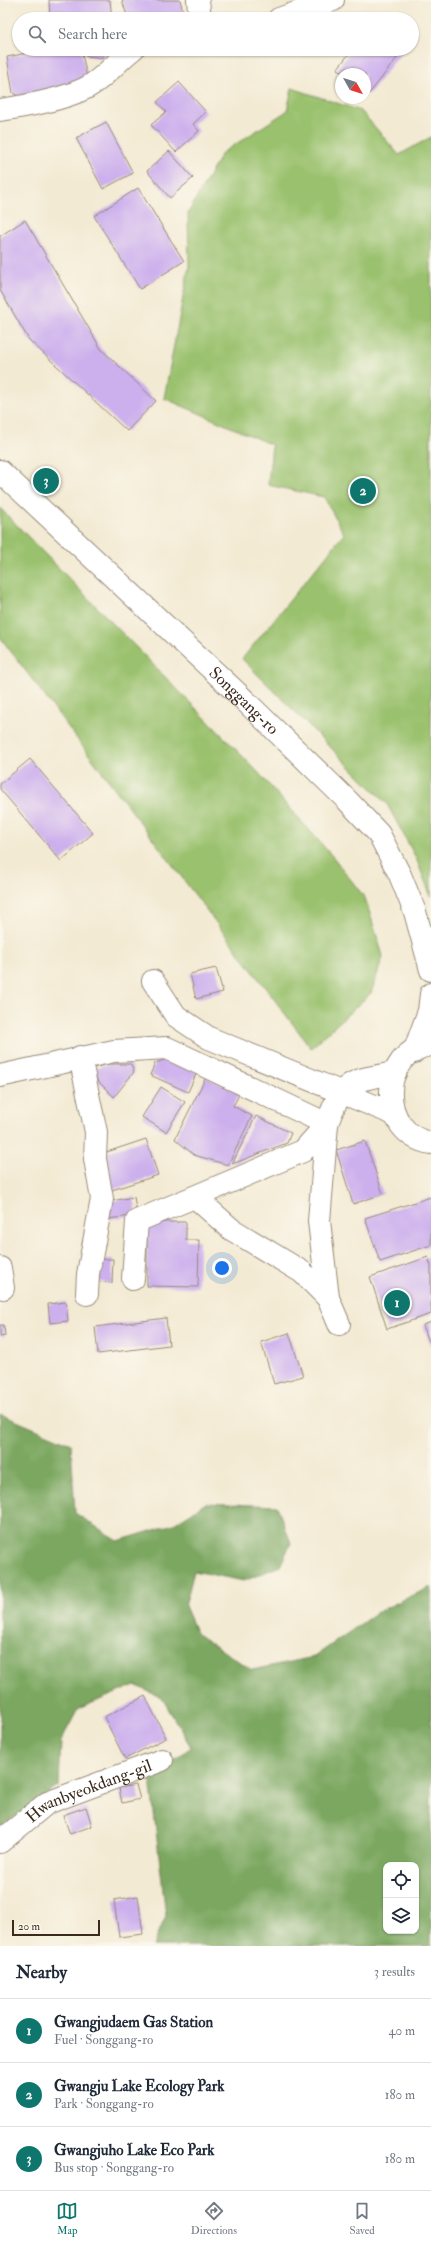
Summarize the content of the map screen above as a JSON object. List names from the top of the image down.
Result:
{
  "streets": {
    "main road": ["Songgang-ro", "Hwanbyeokdang-gil"]
  },
  "scale_bar": "20 m",
  "north": "bottom right",
  "page": {
    "search": "Search here",
    "pins": ["3", "2", "1"],
    "scale": "20 m",
    "heading": ["Nearby", "3 results"],
    "list": [
      {
        "mark": "1",
        "name": "Gwangjudaem Gas Station",
        "note": "Fuel · Songgang-ro",
        "value": "40 m"
      },
      {
        "mark": "2",
        "name": "Gwangju Lake Ecology Park",
        "note": "Park · Songgang-ro",
        "value": "180 m"
      },
      {
        "mark": "3",
        "name": "Gwangjuho Lake Eco Park",
        "note": "Bus stop · Songgang-ro",
        "value": "180 m"
      }
    ],
    "nav": ["Map", "Directions", "Saved"]
  }
}
